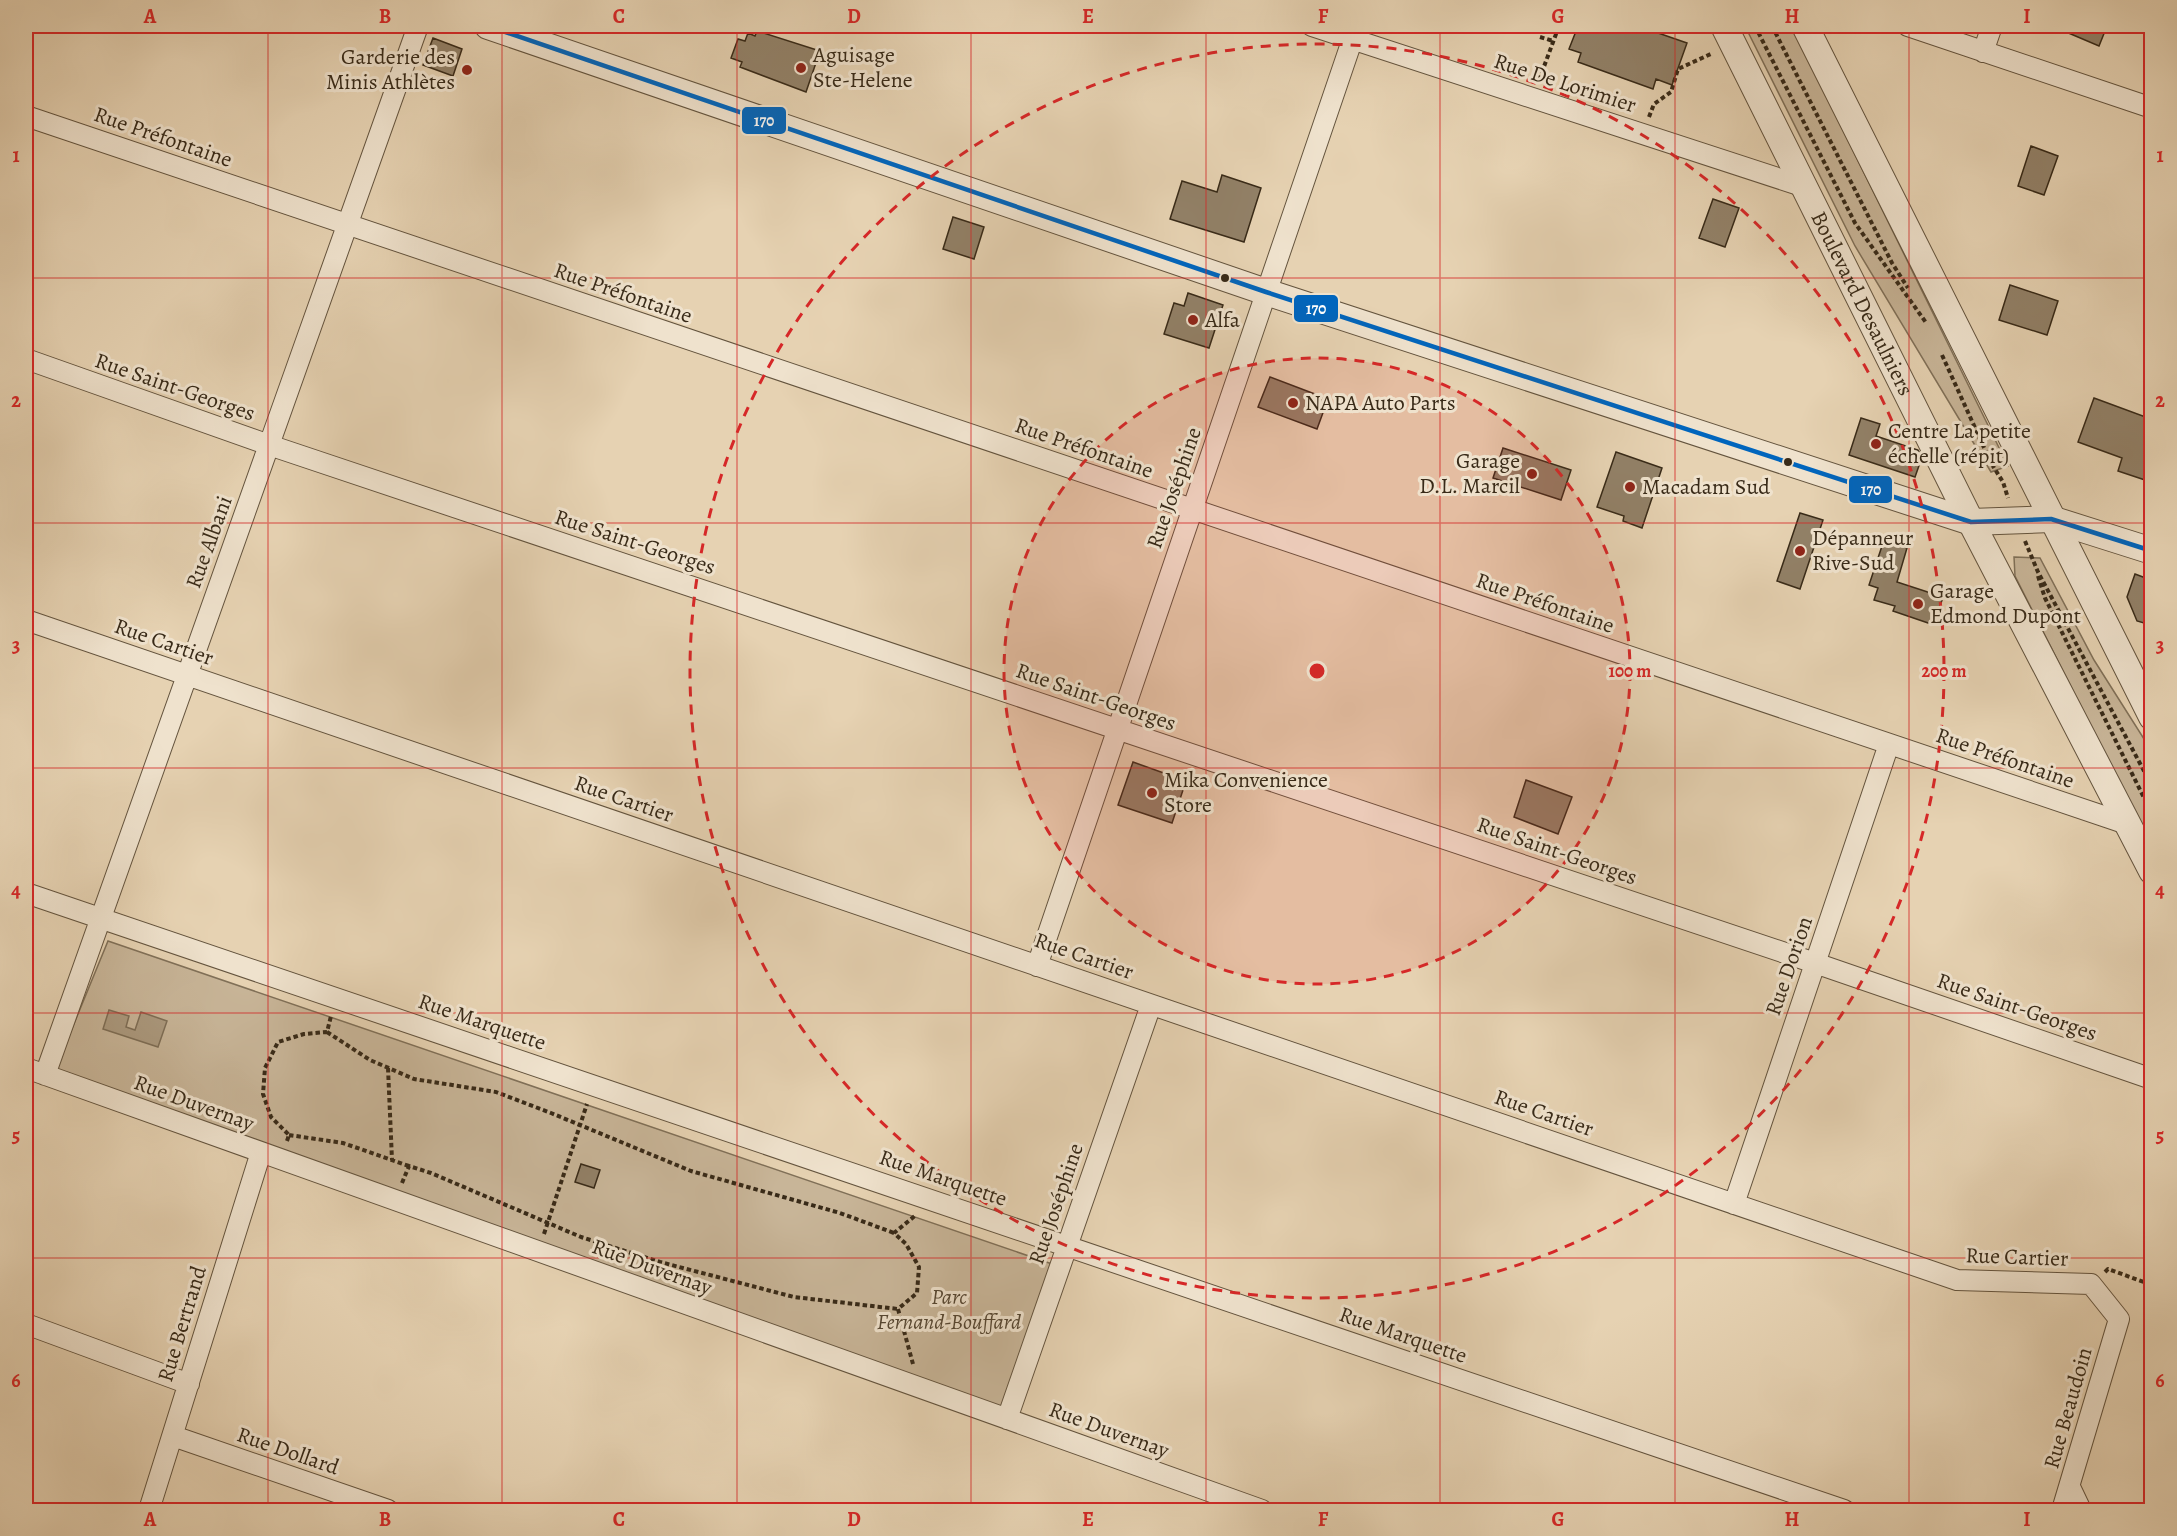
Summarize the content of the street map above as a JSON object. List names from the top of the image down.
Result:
{
  "streets": {
    "street": [
      "Rue De Lorimier",
      "Rue Préfontaine",
      "Boulevard Desaulniers",
      "Rue Saint-Georges",
      "Rue Joséphine",
      "Rue Albani",
      "Rue Cartier",
      "Rue Dorion",
      "Rue Marquette",
      "Rue Duvernay",
      "Rue Bertrand",
      "Rue Beaudoin",
      "Rue Dollard"
    ]
  },
  "crossings": [
    ["Rue De Lorimier", "Boulevard Desaulniers"],
    ["Rue De Lorimier", "Rue Joséphine"],
    ["Rue Préfontaine", "Boulevard Desaulniers"],
    ["Rue Préfontaine", "Rue Joséphine"],
    ["Rue Préfontaine", "Rue Albani"],
    ["Rue Préfontaine", "Rue Dorion"],
    ["Rue Saint-Georges", "Rue Joséphine"],
    ["Rue Saint-Georges", "Rue Albani"],
    ["Rue Saint-Georges", "Rue Dorion"],
    ["Rue Joséphine", "Rue Cartier"],
    ["Rue Joséphine", "Rue Marquette"],
    ["Rue Joséphine", "Rue Duvernay"],
    ["Rue Albani", "Rue Cartier"],
    ["Rue Albani", "Rue Marquette"],
    ["Rue Albani", "Rue Duvernay"],
    ["Rue Cartier", "Rue Dorion"],
    ["Rue Cartier", "Rue Beaudoin"],
    ["Rue Duvernay", "Rue Bertrand"],
    ["Rue Bertrand", "Rue Dollard"]
  ],
  "parks": ["Parc Fernand-Bouffard"],
  "places": [
    "Aguisage Ste-Helene",
    "Garderie des Minis Athlètes",
    "Alfa",
    "NAPA Auto Parts",
    "Centre La petite échelle (répit)",
    "Garage D.L. Marcil",
    "Macadam Sud",
    "Dépanneur Rive-Sud",
    "Garage Edmond Dupont",
    "Mika Convenience Store"
  ],
  "lines": ["transit line 170"],
  "grid": {
    "columns": [
      "A",
      "B",
      "C",
      "D",
      "E",
      "F",
      "G",
      "H",
      "I"
    ],
    "rows": [
      "1",
      "2",
      "3",
      "4",
      "5",
      "6"
    ]
  },
  "rings": ["100 m", "200 m"]
}
